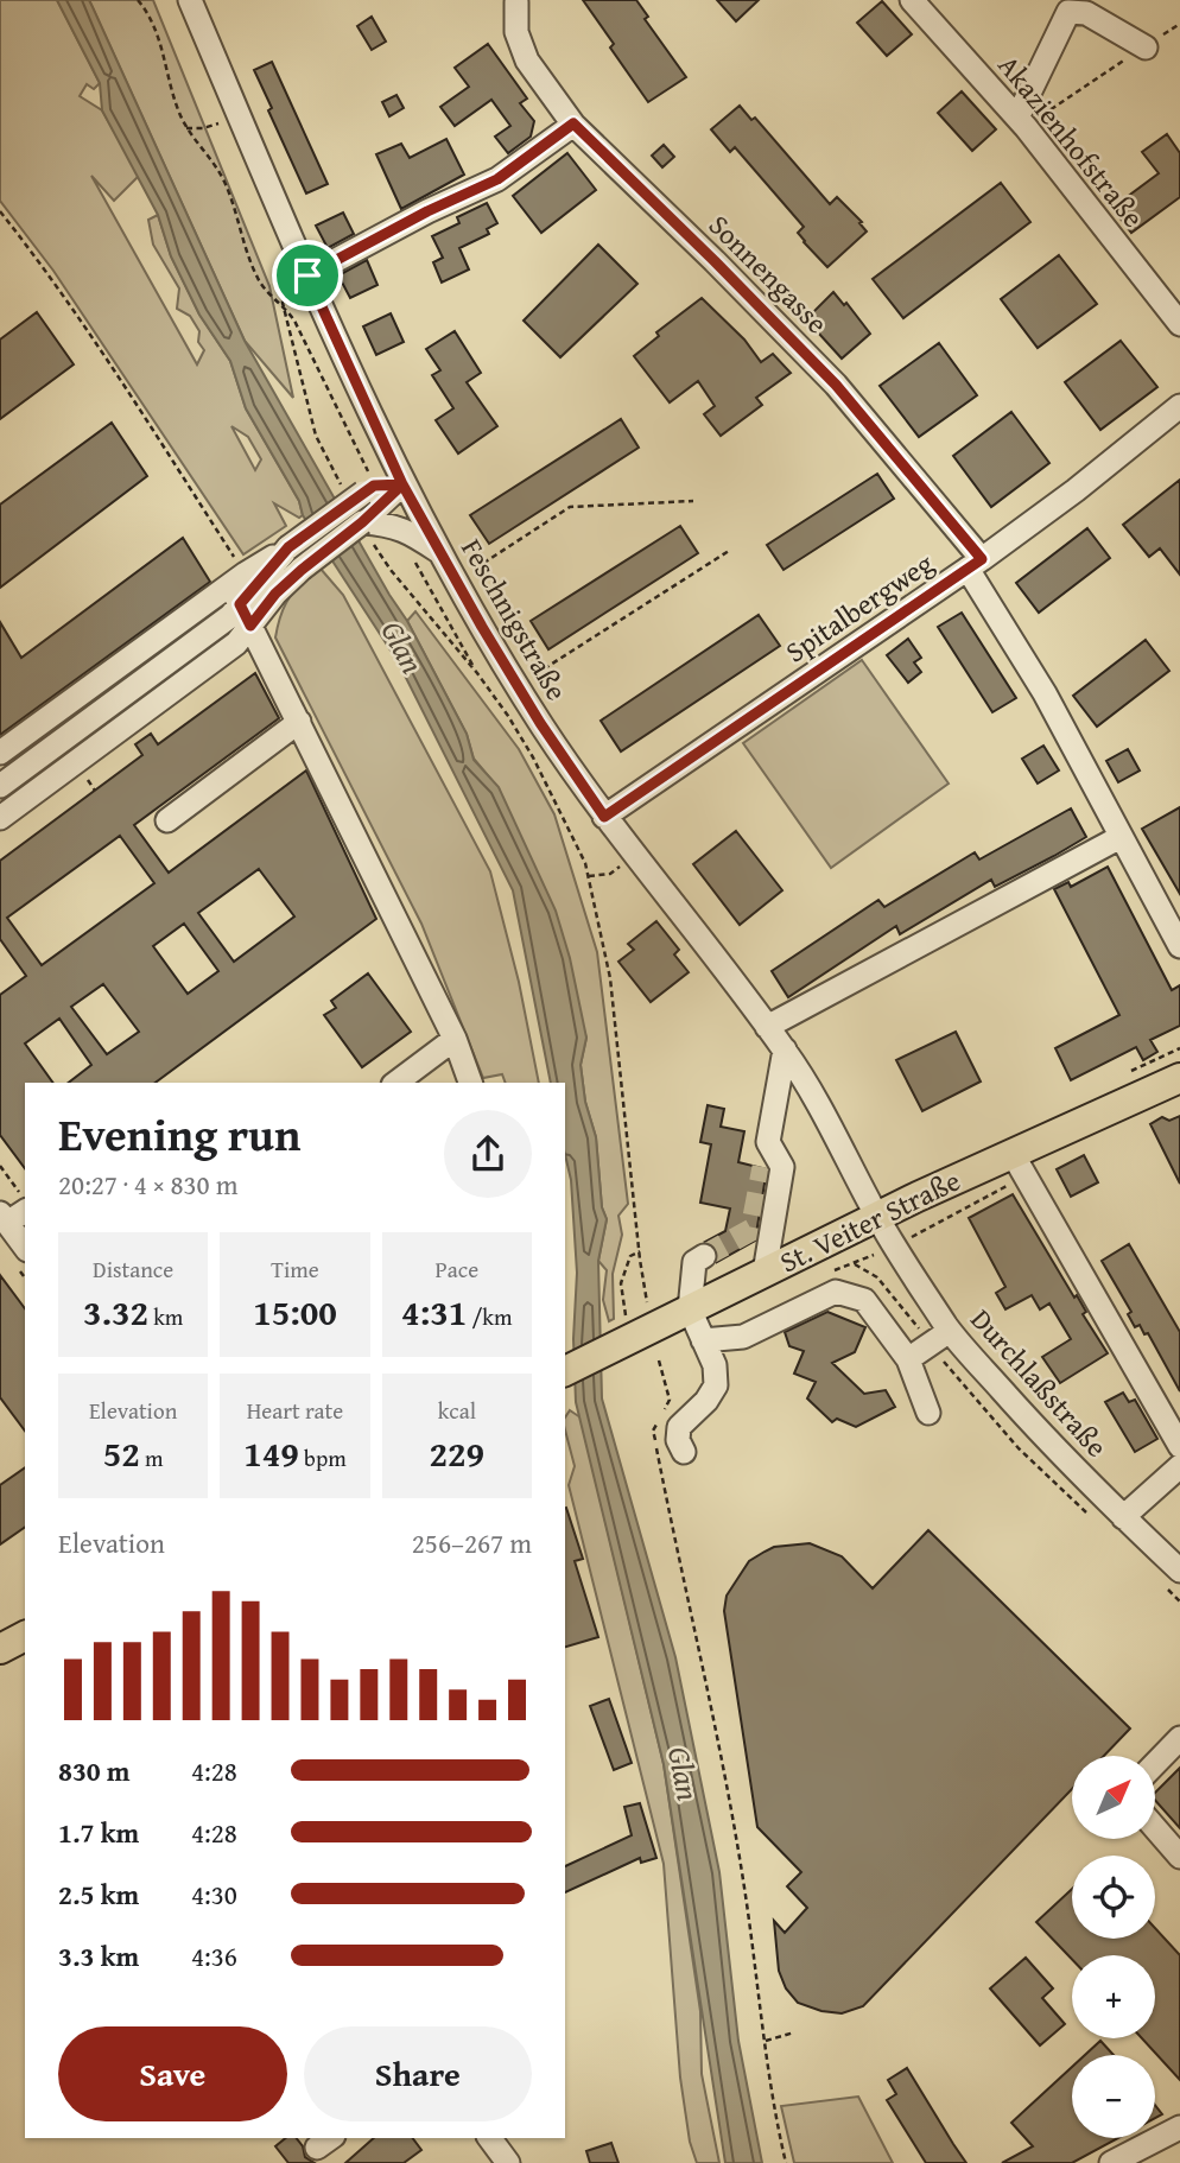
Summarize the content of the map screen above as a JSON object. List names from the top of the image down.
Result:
{
  "streets": {
    "main road": ["St. Veiter Straße"],
    "street": [
      "Akazienhofstraße",
      "Sonnengasse",
      "Spitalbergweg",
      "Feschnigstraße",
      "Durchlaßstraße"
    ]
  },
  "crossings": [
    ["Sonnengasse", "Spitalbergweg"],
    ["Spitalbergweg", "Feschnigstraße"],
    ["Feschnigstraße", "St. Veiter Straße"],
    ["Feschnigstraße", "Durchlaßstraße"],
    ["St. Veiter Straße", "Durchlaßstraße"]
  ],
  "water": ["Glan"],
  "north": "top right",
  "page": {
    "heading": ["Evening run", "20:27 · 4 × 830 m"],
    "stats": [
      ["Distance", "3.32 km"],
      ["Time", "15:00"],
      ["Pace", "4:31 /km"],
      ["Elevation", "52 m"],
      ["Heart rate", "149 bpm"],
      ["kcal", "229"]
    ],
    "chart": ["Elevation", "256–267 m"],
    "list": [
      {
        "name": "830 m",
        "note": "4:28"
      },
      {
        "name": "1.7 km",
        "note": "4:28"
      },
      {
        "name": "2.5 km",
        "note": "4:30"
      },
      {
        "name": "3.3 km",
        "note": "4:36"
      }
    ],
    "map_buttons": ["+", "−"],
    "buttons": ["Save", "Share"]
  }
}
